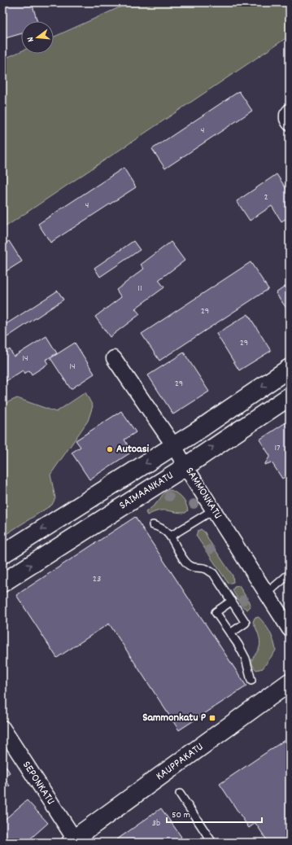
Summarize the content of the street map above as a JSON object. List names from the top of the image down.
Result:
{
  "streets": {
    "main road": ["SAIMAANKATU", "KAUPPAKATU"],
    "street": ["SAMMONKATU", "SEPONKATU"]
  },
  "crossings": [
    ["SAIMAANKATU", "SAMMONKATU"],
    ["KAUPPAKATU", "SEPONKATU"]
  ],
  "places": {
    "other": ["Autoasi"],
    "transit": ["Sammonkatu P"]
  },
  "house_numbers": [
    "4",
    "2",
    "4",
    "11",
    "29",
    "29",
    "14",
    "14",
    "29",
    "17",
    "23",
    "3b"
  ],
  "scale_bar": "50 m",
  "north": "left"
}
